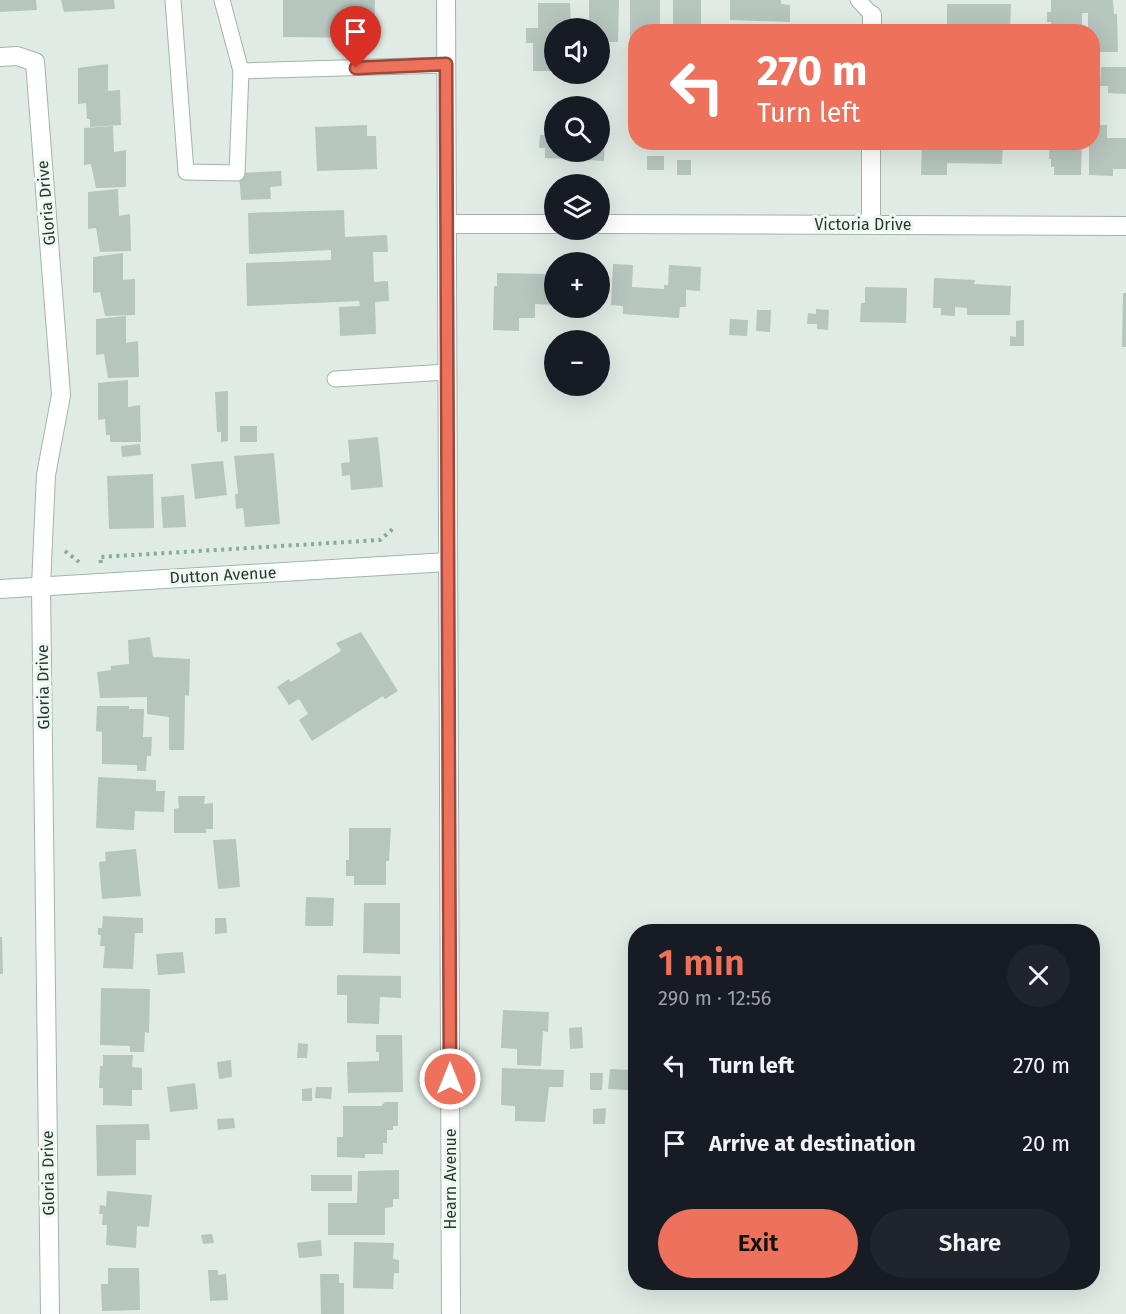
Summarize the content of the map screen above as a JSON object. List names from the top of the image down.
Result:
{
  "streets": {
    "street": [
      "Gloria Drive",
      "Victoria Drive",
      "Dutton Avenue",
      "Hearn Avenue"
    ]
  },
  "crossings": [
    ["Gloria Drive", "Dutton Avenue"],
    ["Dutton Avenue", "Hearn Avenue"]
  ],
  "page": {
    "map_buttons": ["+", "−"],
    "turn": ["270 m", "Turn left"],
    "heading": ["1 min", "290 m · 12:56"],
    "list": [
      {
        "name": "Turn left",
        "value": "270 m"
      },
      {
        "name": "Arrive at destination",
        "value": "20 m"
      }
    ],
    "buttons": ["Exit", "Share"]
  }
}
